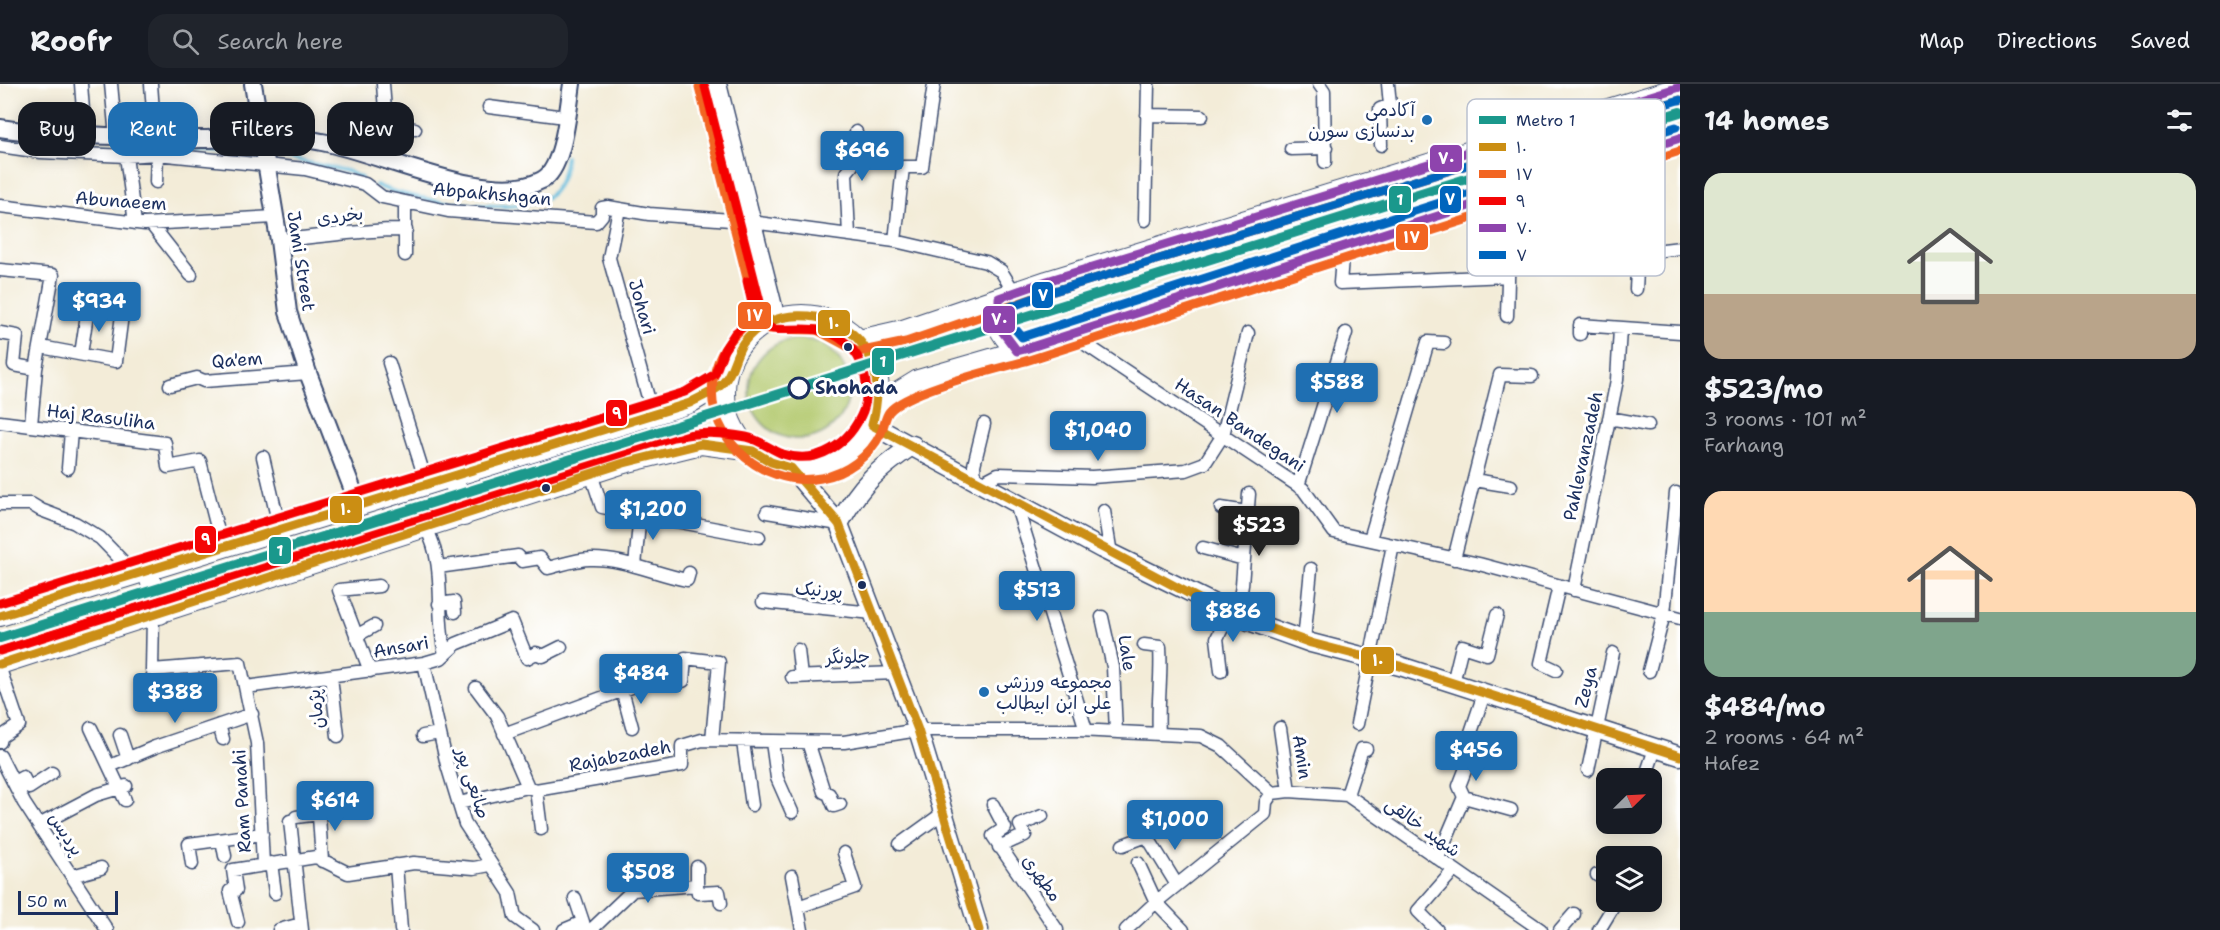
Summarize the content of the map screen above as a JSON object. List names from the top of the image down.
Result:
{
  "streets": {
    "street": [
      "Abpakhshgan",
      "Abunaeem",
      "بخردی",
      "Jami Street",
      "Johari",
      "Qa'em",
      "Haj Rasuliha",
      "Hasan Bandegani",
      "Pahlevanzadeh",
      "پورنیک",
      "Ansari",
      "Lale",
      "چلونگر",
      "Zeya",
      "پژمان",
      "Rajabzadeh",
      "Amin",
      "صانعی پور",
      "Ram Panahi",
      "شهید خالقی",
      "پردیس",
      "مطهری"
    ]
  },
  "crossings": [
    ["Abpakhshgan", "Jami Street"],
    ["Abpakhshgan", "Johari"],
    ["Abunaeem", "Jami Street"],
    ["بخردی", "Jami Street"],
    ["Jami Street", "Qa'em"],
    ["Hasan Bandegani", "Pahlevanzadeh"],
    ["Ansari", "پژمان"],
    ["Ansari", "صانعی پور"],
    ["Ansari", "Ram Panahi"],
    ["Lale", "Rajabzadeh"],
    ["Rajabzadeh", "صانعی پور"]
  ],
  "places": ["آکادمی بدنسازی سورن", "Shohada", "مجموعه ورزشی علی ابن ابیطالب"],
  "lines": [
    "transit line ۱۷",
    "transit line ۹",
    "transit line ۷۰",
    "transit line ۷",
    "metro line 1",
    "transit line ۱۰"
  ],
  "legend": [
    "Metro 1",
    "۱۰",
    "۱۷",
    "۹",
    "۷۰",
    "۷"
  ],
  "scale_bar": "50 m",
  "north": "top right",
  "page": {
    "header": "Roofr",
    "search": "Search here",
    "nav": ["Map", "Directions", "Saved"],
    "heading": "14 homes",
    "chip": [
      "Buy",
      "Rent",
      "Filters",
      "New"
    ],
    "price": [
      "$696",
      "$934",
      "$588",
      "$1,040",
      "$1,200",
      "$523",
      "$513",
      "$886",
      "$484",
      "$388",
      "$456",
      "$614",
      "$1,000",
      "$508"
    ],
    "list": [
      {
        "name": "$523/mo",
        "note": "3 rooms · 101 m² · Farhang"
      },
      {
        "name": "$484/mo",
        "note": "2 rooms · 64 m² · Hafez"
      }
    ],
    "scale": "50 m"
  }
}
